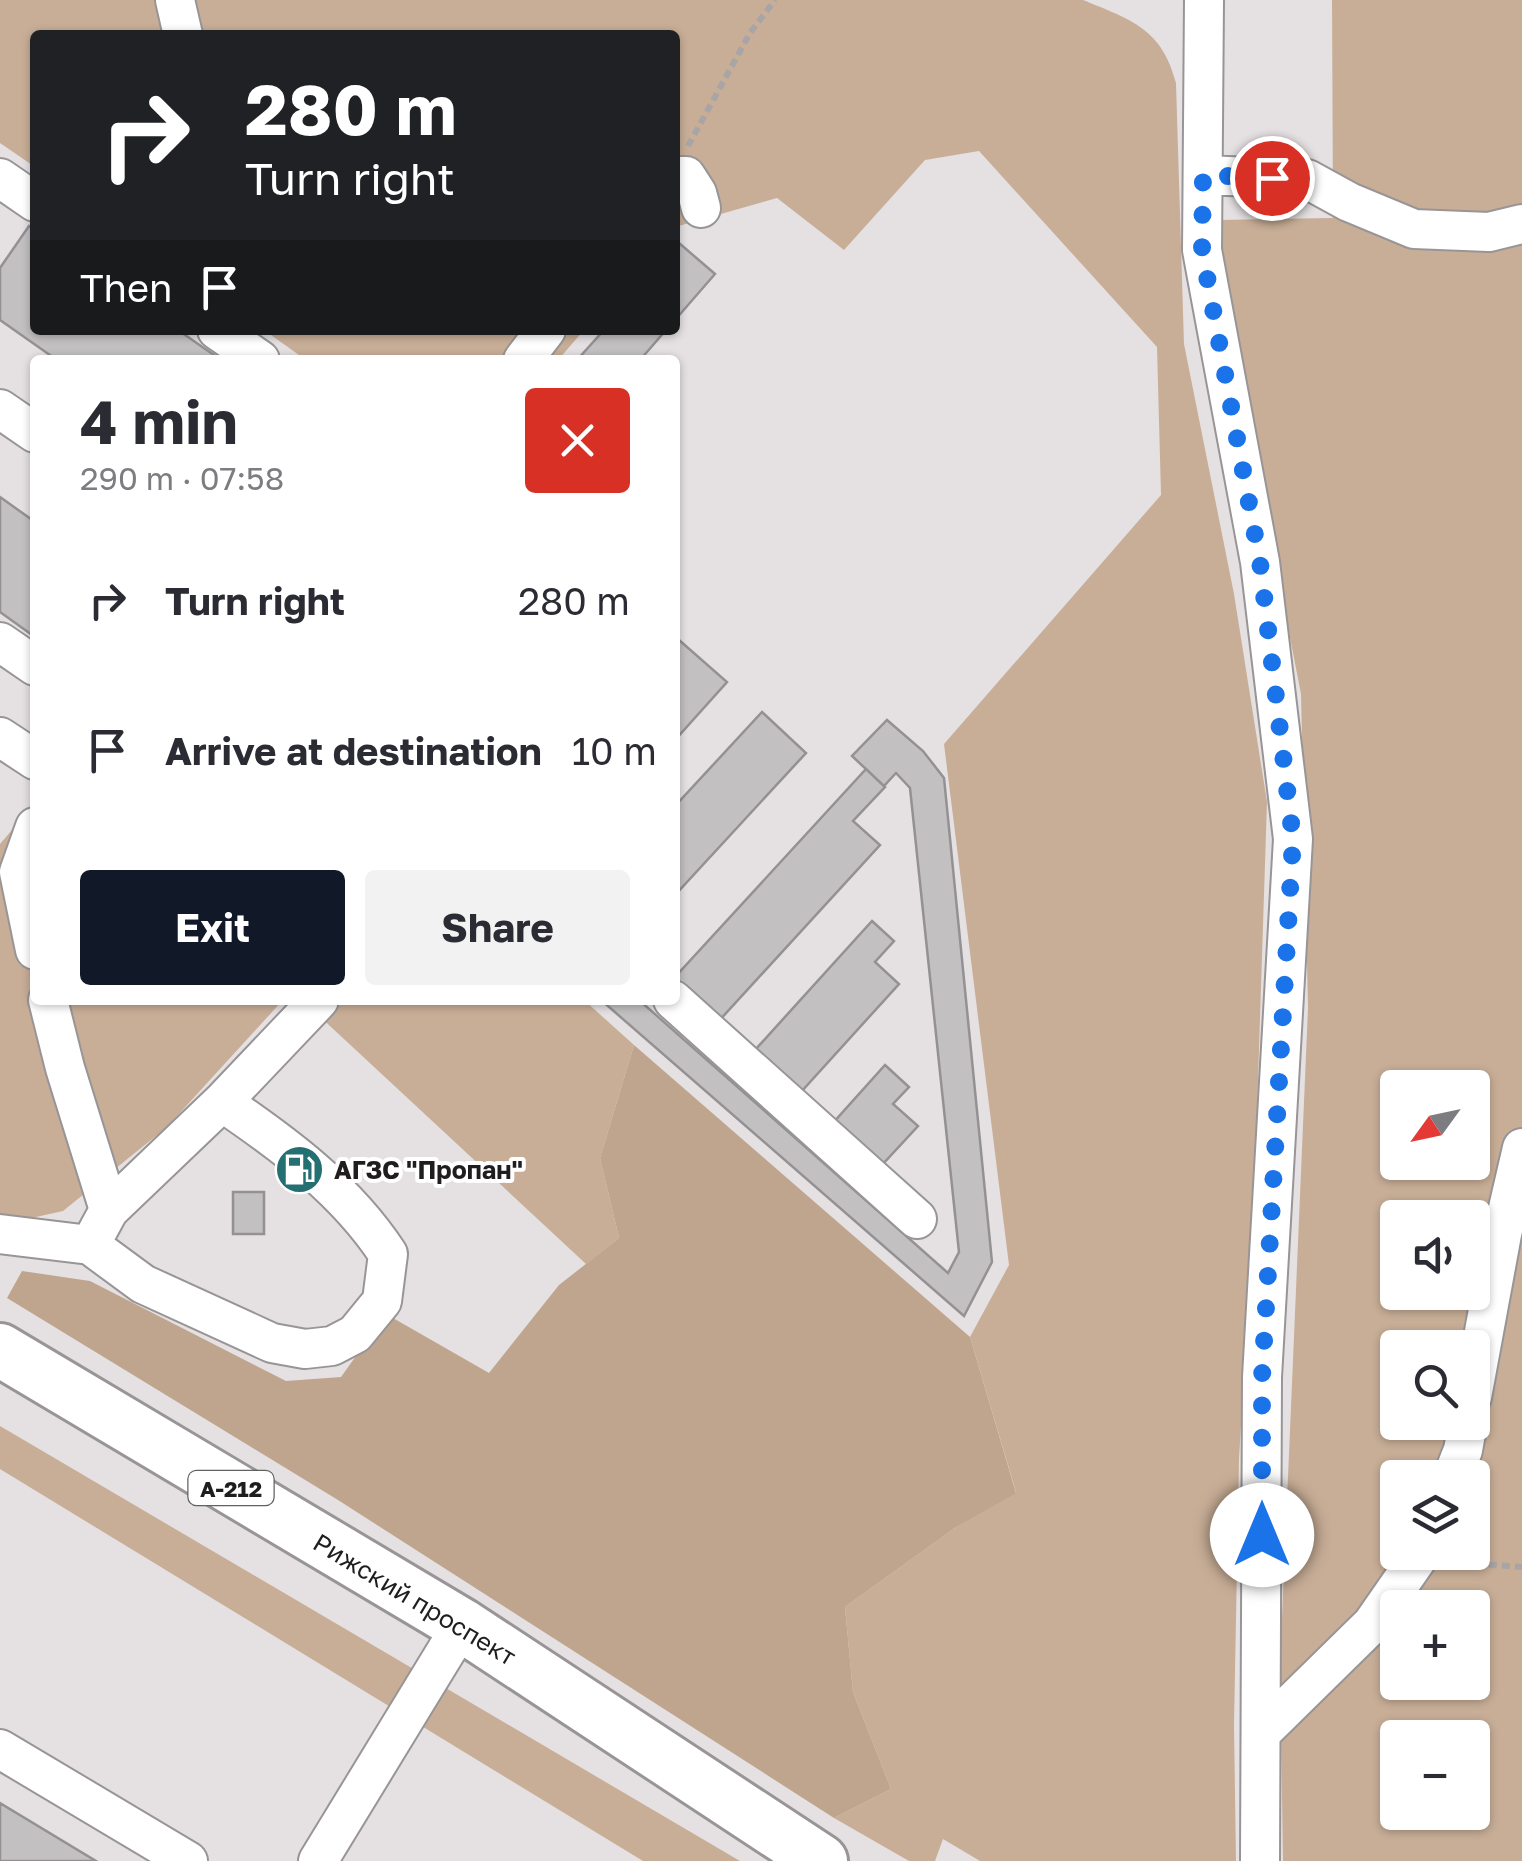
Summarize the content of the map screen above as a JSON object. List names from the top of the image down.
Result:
{
  "streets": {
    "highway": ["А-212", "Рижский проспект"]
  },
  "places": {
    "fuel station": ["АГЗС \"Пропан\""]
  },
  "north": "bottom left",
  "page": {
    "turn": ["280 m", "Turn right"],
    "then": "Then",
    "heading": ["4 min", "290 m · 07:58"],
    "list": [
      {
        "name": "Turn right",
        "value": "280 m"
      },
      {
        "name": "Arrive at destination",
        "value": "10 m"
      }
    ],
    "buttons": ["Exit", "Share"],
    "map_buttons": ["+", "−"]
  }
}
